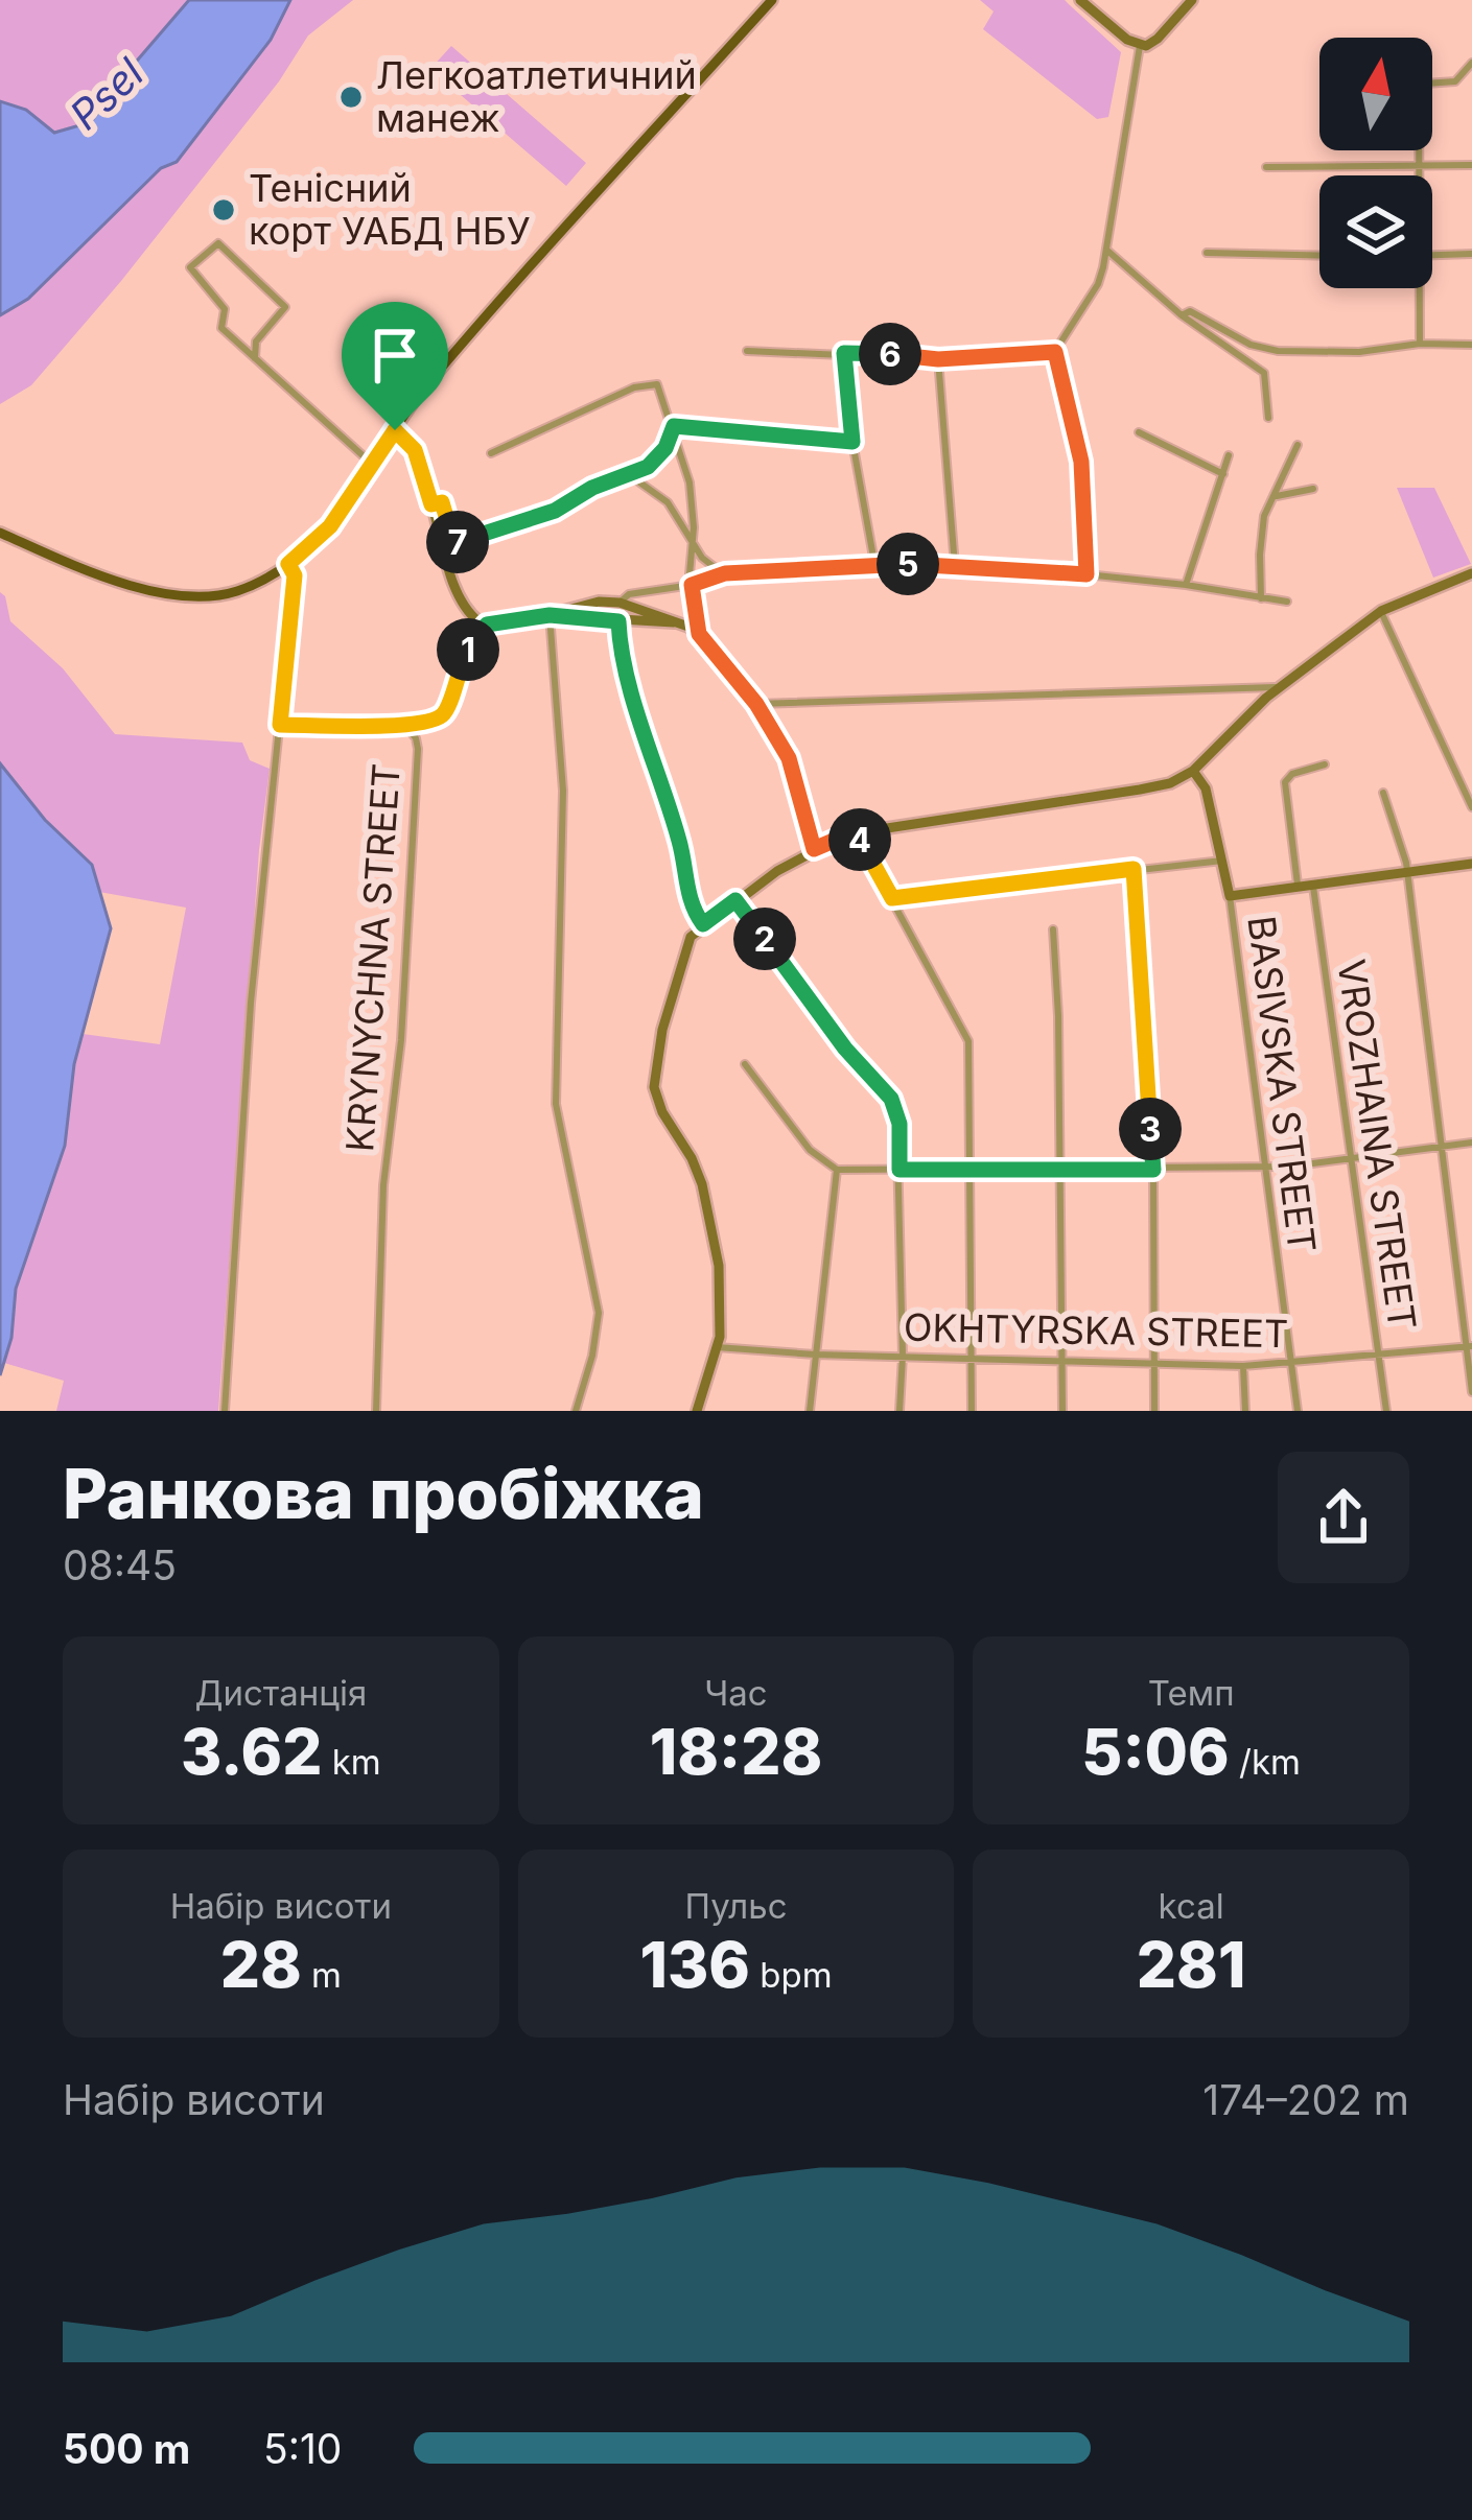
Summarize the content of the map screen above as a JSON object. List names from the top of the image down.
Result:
{
  "streets": {
    "main road": ["BASIVSKA STREET"],
    "street": ["KRYNYCHNA STREET", "VROZHAINA STREET", "OKHTYRSKA STREET"]
  },
  "crossings": [
    ["BASIVSKA STREET", "OKHTYRSKA STREET"],
    ["VROZHAINA STREET", "OKHTYRSKA STREET"]
  ],
  "water": ["Psel"],
  "places": ["Легкоатлетичний манеж", "Тенісний корт УАБД НБУ"],
  "north": "top",
  "page": {
    "pins": [
      "6",
      "7",
      "5",
      "1",
      "4",
      "2",
      "3"
    ],
    "heading": ["Ранкова пробіжка", "08:45"],
    "stats": [
      ["Дистанція", "3.62 km"],
      ["Час", "18:28"],
      ["Темп", "5:06 /km"],
      ["Набір висоти", "28 m"],
      ["Пульс", "136 bpm"],
      ["kcal", "281"]
    ],
    "chart": ["Набір висоти", "174–202 m"],
    "list": [
      {
        "name": "500 m",
        "note": "5:10"
      }
    ]
  }
}
